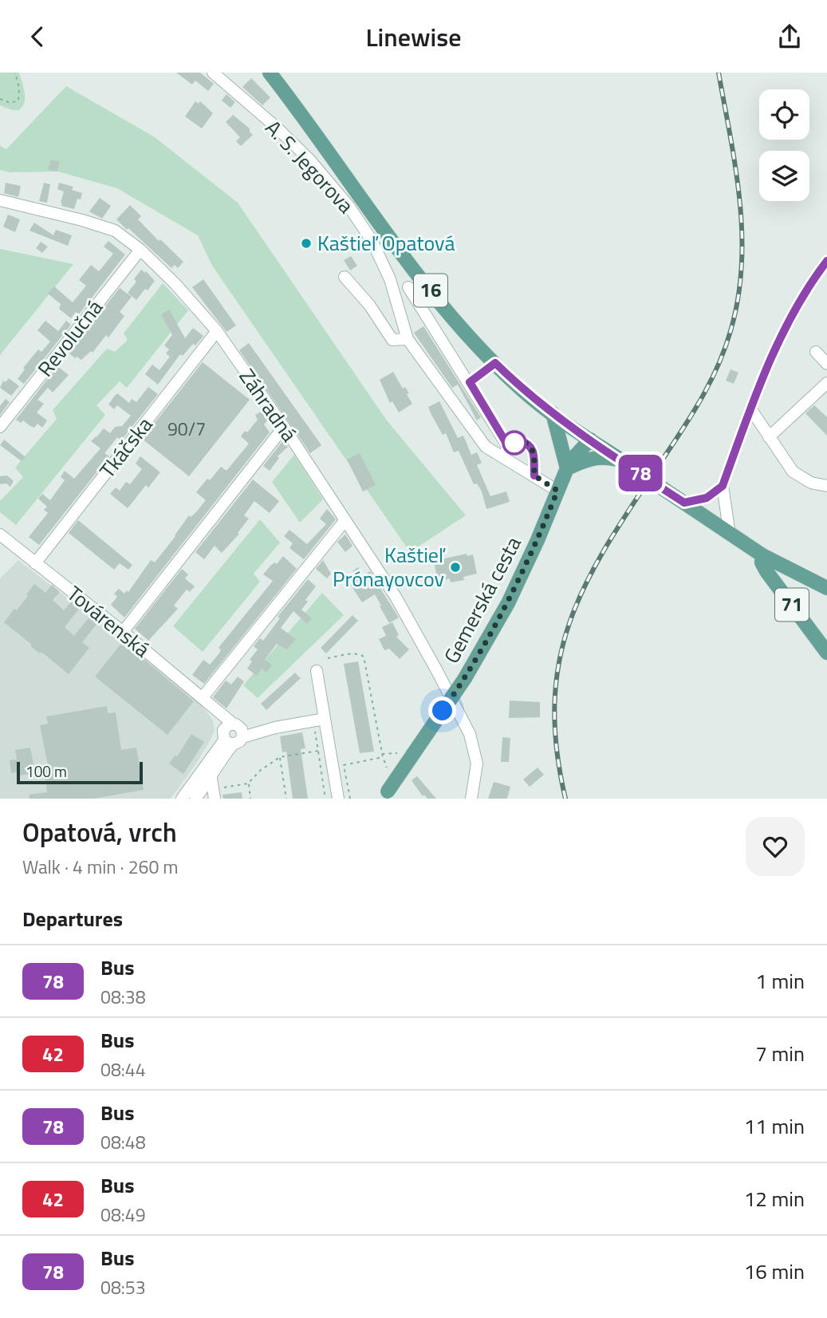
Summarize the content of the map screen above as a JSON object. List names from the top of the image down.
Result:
{
  "streets": {
    "main road": ["16", "Gemerská cesta", "71"],
    "street": [
      "A. S. Jegorova",
      "Revolučná",
      "Záhradná",
      "Tkáčska",
      "Továrenská"
    ]
  },
  "crossings": [
    ["A. S. Jegorova", "Gemerská cesta"],
    ["16", "Gemerská cesta"],
    ["16", "71"],
    ["Revolučná", "Záhradná"],
    ["Záhradná", "Tkáčska"],
    ["Tkáčska", "Továrenská"]
  ],
  "places": ["Kaštieľ Opatová", "Kaštieľ Prónayovcov"],
  "lines": ["bus line 78"],
  "house_numbers": ["90/7"],
  "scale_bar": "100 m",
  "page": {
    "header": "Linewise",
    "on_map": "78",
    "scale": "100 m",
    "heading": [
      ["Opatová, vrch", "Walk · 4 min · 260 m"],
      "Departures"
    ],
    "list": [
      {
        "mark": "78",
        "name": "Bus",
        "note": "08:38",
        "value": "1 min"
      },
      {
        "mark": "42",
        "name": "Bus",
        "note": "08:44",
        "value": "7 min"
      },
      {
        "mark": "78",
        "name": "Bus",
        "note": "08:48",
        "value": "11 min"
      },
      {
        "mark": "42",
        "name": "Bus",
        "note": "08:49",
        "value": "12 min"
      },
      {
        "mark": "78",
        "name": "Bus",
        "note": "08:53",
        "value": "16 min"
      }
    ]
  }
}
